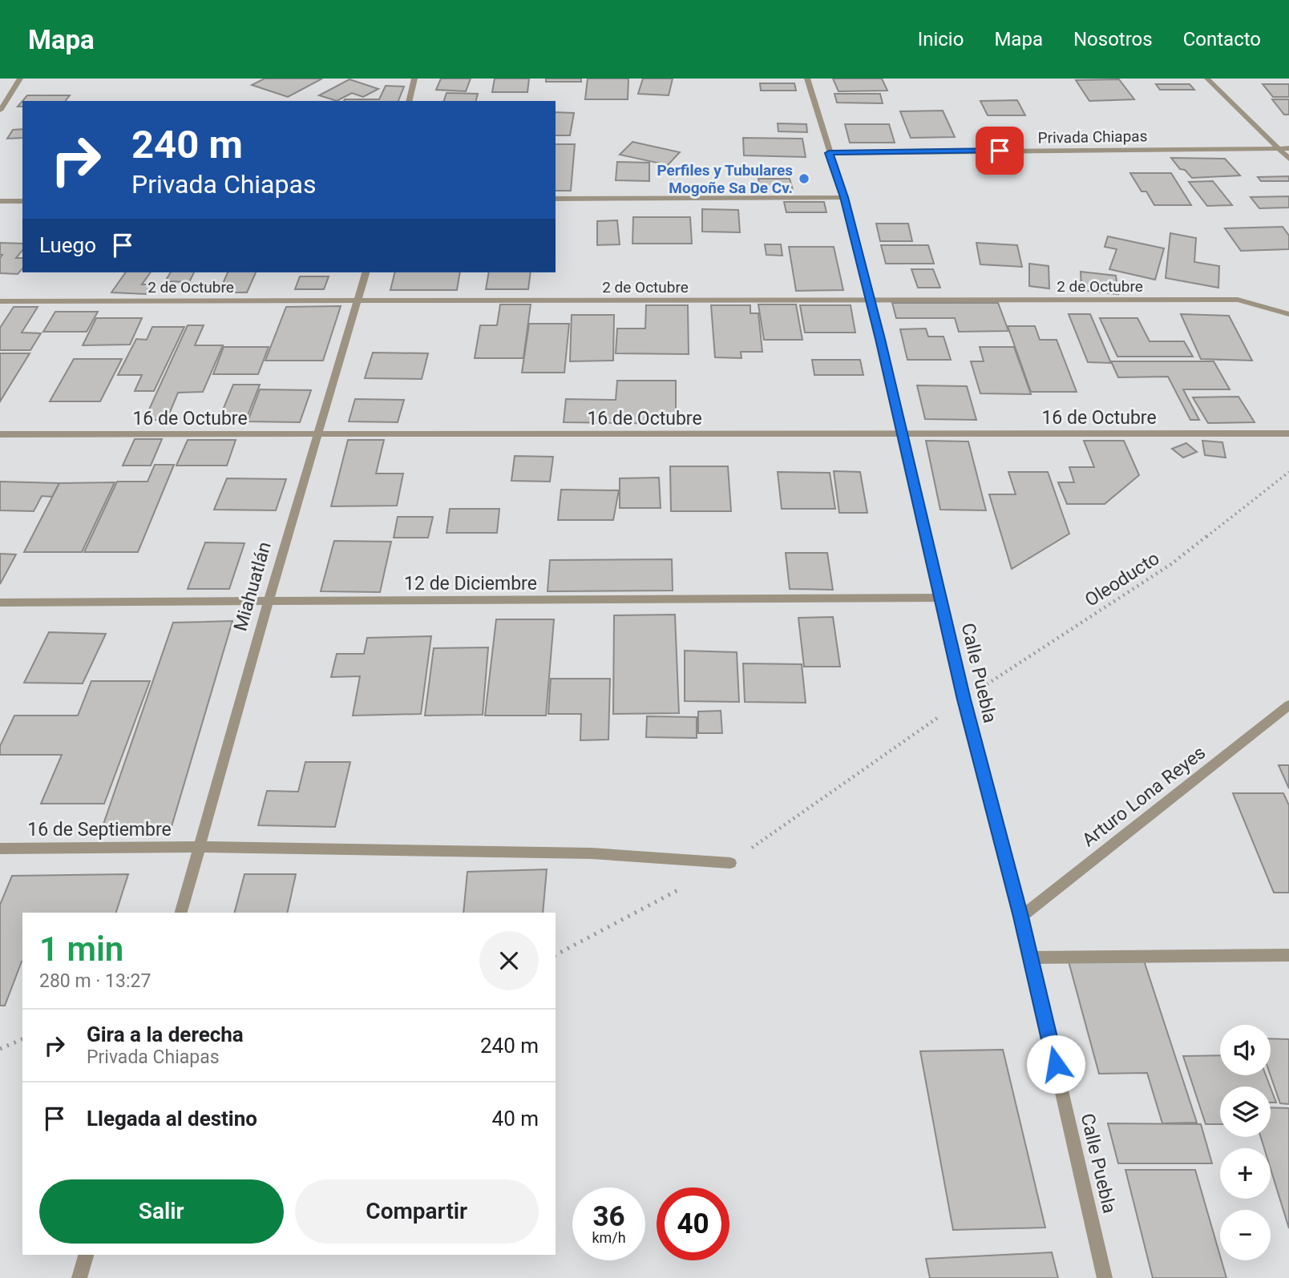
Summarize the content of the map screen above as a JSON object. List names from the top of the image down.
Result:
{
  "streets": {
    "street": [
      "Privada Chiapas",
      "2 de Octubre",
      "16 de Octubre",
      "12 de Diciembre",
      "Miahuatlán",
      "Calle Puebla",
      "Arturo Lona Reyes",
      "16 de Septiembre"
    ],
    "path": ["Oleoducto"]
  },
  "crossings": [
    ["Privada Chiapas", "Calle Puebla"],
    ["2 de Octubre", "Miahuatlán"],
    ["2 de Octubre", "Calle Puebla"],
    ["16 de Octubre", "Miahuatlán"],
    ["16 de Octubre", "Calle Puebla"],
    ["Oleoducto", "Calle Puebla"],
    ["Oleoducto", "16 de Septiembre"],
    ["12 de Diciembre", "Miahuatlán"],
    ["12 de Diciembre", "Calle Puebla"],
    ["Miahuatlán", "16 de Septiembre"],
    ["Calle Puebla", "Arturo Lona Reyes"]
  ],
  "places": ["Perfiles y Tubulares Mogoñe Sa De Cv."],
  "page": {
    "header": "Mapa",
    "nav": [
      "Inicio",
      "Mapa",
      "Nosotros",
      "Contacto"
    ],
    "turn": ["240 m", "Privada Chiapas"],
    "then": "Luego",
    "heading": ["1 min", "280 m · 13:27"],
    "list": [
      {
        "name": "Gira a la derecha",
        "note": "Privada Chiapas",
        "value": "240 m"
      },
      {
        "name": "Llegada al destino",
        "value": "40 m"
      }
    ],
    "map_buttons": ["+", "−"],
    "buttons": ["Salir", "Compartir"],
    "speed": "36 km/h",
    "limit": "40"
  }
}
